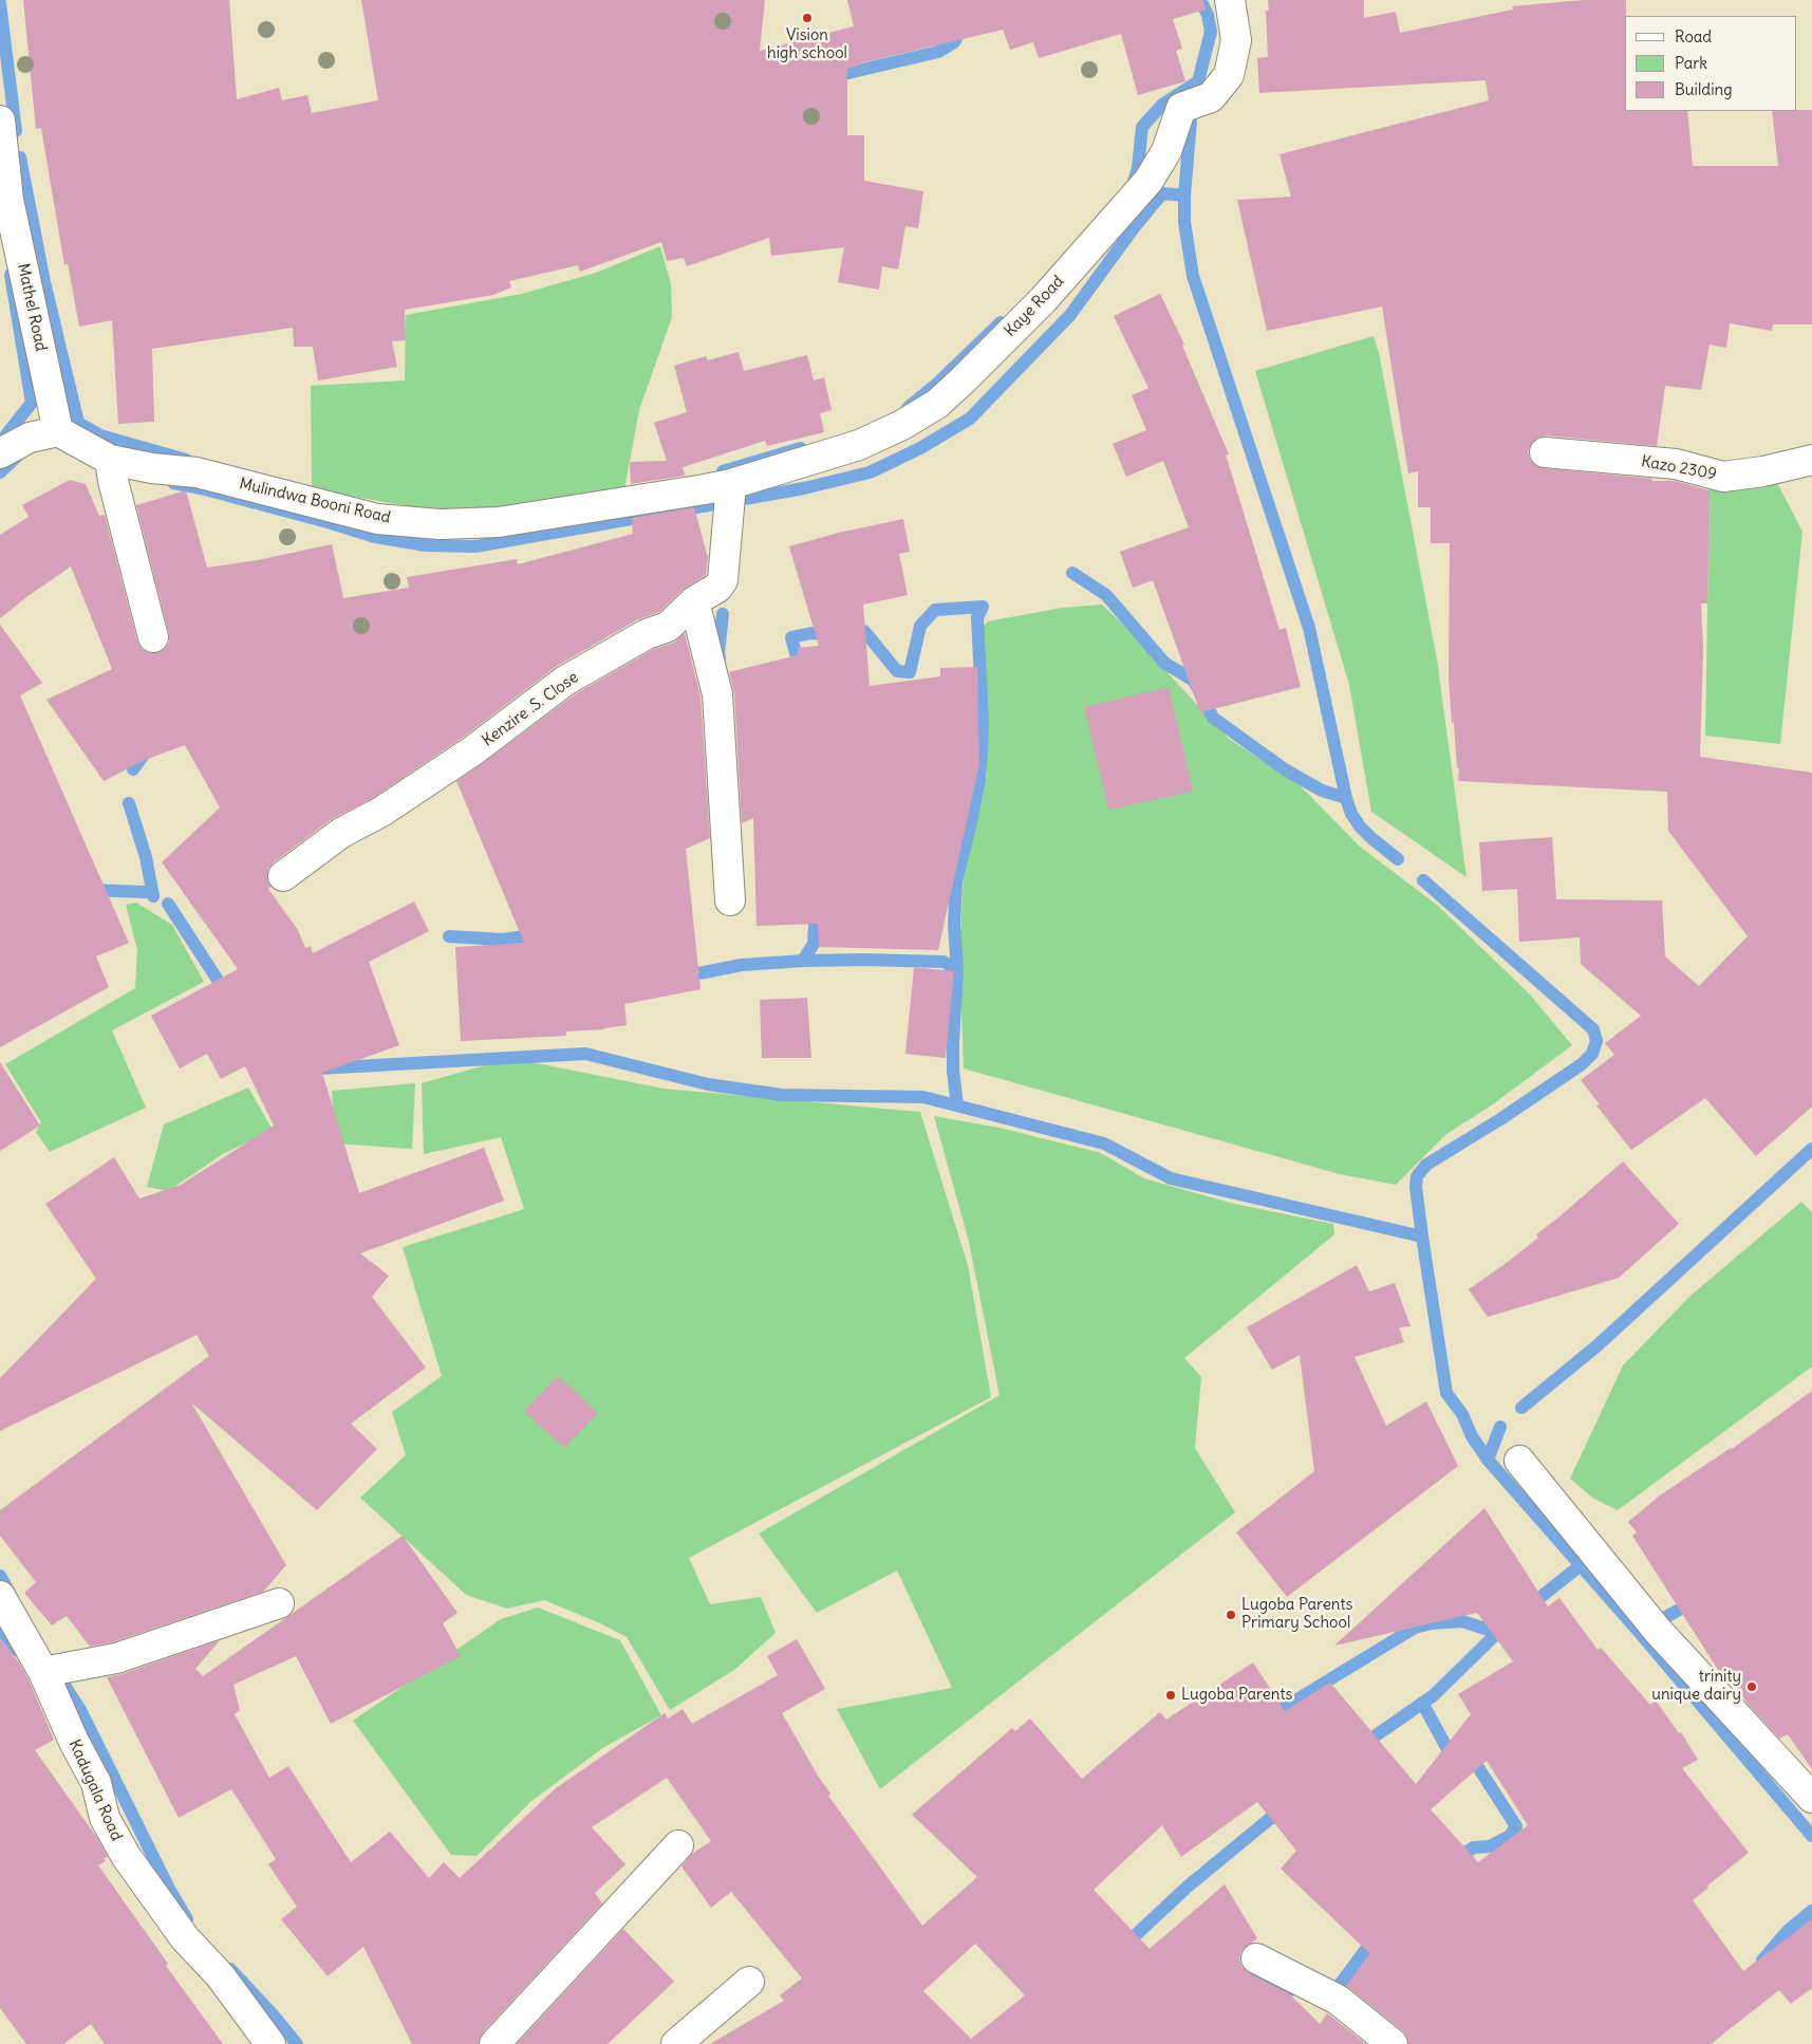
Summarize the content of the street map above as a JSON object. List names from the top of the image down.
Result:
{
  "streets": {
    "street": [
      "Kaye Road",
      "Mathel Road",
      "Kazo 2309",
      "Mulindwa Booni Road",
      "Kenzire .S. Close",
      "Kadugala Road"
    ]
  },
  "crossings": [
    ["Kaye Road", "Mulindwa Booni Road"],
    ["Kaye Road", "Kenzire .S. Close"],
    ["Mathel Road", "Mulindwa Booni Road"],
    ["Mulindwa Booni Road", "Kenzire .S. Close"]
  ],
  "places": [
    "Vision high school",
    "Lugoba Parents Primary School",
    "trinity unique dairy",
    "Lugoba Parents"
  ],
  "legend": ["Road", "Park", "Building"]
}
